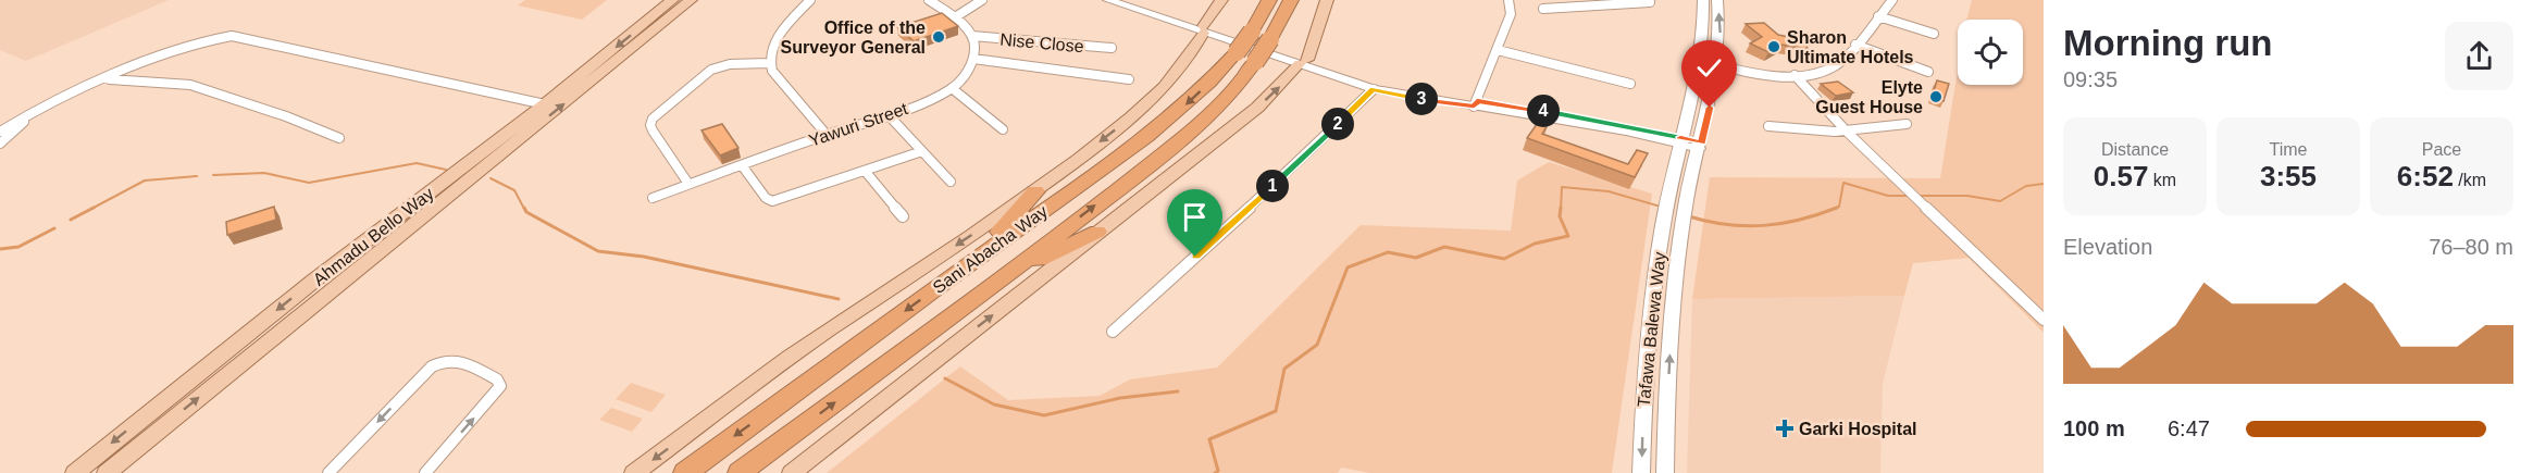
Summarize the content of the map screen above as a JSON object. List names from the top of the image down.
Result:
{
  "streets": {
    "highway": ["Sani Abacha Way"],
    "main road": ["Ahmadu Bello Way", "Tafawa Balewa Way"],
    "street": ["Nise Close", "Yawuri Street"]
  },
  "places": {
    "other": ["Office of the Surveyor General", "Sharon Ultimate Hotels", "Elyte Guest House"],
    "health": ["Garki Hospital"]
  },
  "page": {
    "heading": ["Morning run", "09:35"],
    "pins": [
      "3",
      "4",
      "2",
      "1"
    ],
    "stats": [
      ["Distance", "0.57 km"],
      ["Time", "3:55"],
      ["Pace", "6:52 /km"]
    ],
    "chart": ["Elevation", "76–80 m"],
    "list": [
      {
        "name": "100 m",
        "note": "6:47"
      }
    ]
  }
}
